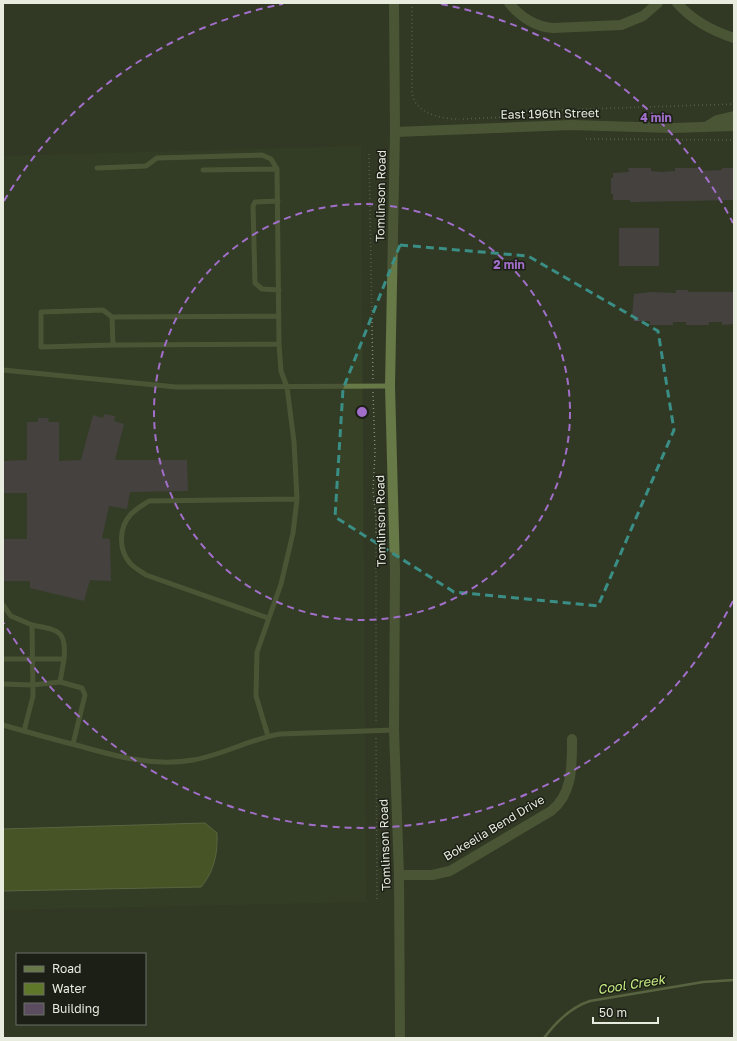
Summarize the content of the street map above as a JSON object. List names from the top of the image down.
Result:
{
  "streets": {
    "street": ["East 196th Street", "Tomlinson Road", "Bokeelia Bend Drive"]
  },
  "crossings": [
    ["East 196th Street", "Tomlinson Road"],
    ["Tomlinson Road", "Bokeelia Bend Drive"]
  ],
  "water": ["Cool Creek"],
  "legend": ["Road", "Water", "Building"],
  "scale_bar": "50 m",
  "rings": ["4 min", "2 min"]
}
